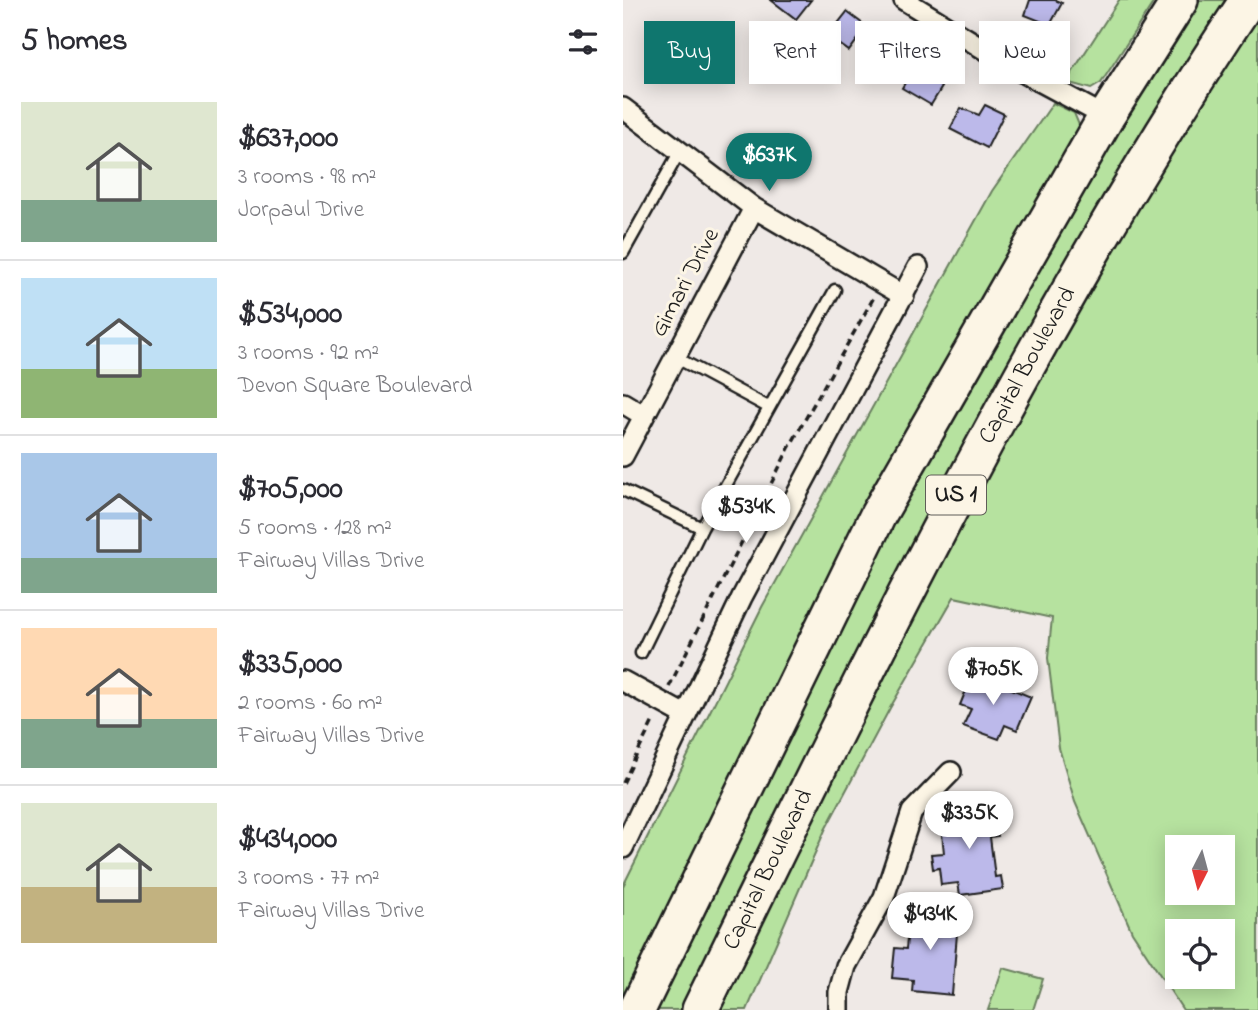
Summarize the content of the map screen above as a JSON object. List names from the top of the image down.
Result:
{
  "streets": {
    "highway": ["Capital Boulevard", "US 1"],
    "street": ["Gimari Drive"]
  },
  "north": "bottom",
  "page": {
    "heading": "5 homes",
    "chip": [
      "Buy",
      "Rent",
      "Filters",
      "New"
    ],
    "list": [
      {
        "name": "$637,000",
        "note": "3 rooms · 98 m² · Jorpaul Drive"
      },
      {
        "name": "$534,000",
        "note": "3 rooms · 92 m² · Devon Square Boulevard"
      },
      {
        "name": "$705,000",
        "note": "5 rooms · 128 m² · Fairway Villas Drive"
      },
      {
        "name": "$335,000",
        "note": "2 rooms · 60 m² · Fairway Villas Drive"
      },
      {
        "name": "$434,000",
        "note": "3 rooms · 77 m² · Fairway Villas Drive"
      }
    ],
    "price": [
      "$637K",
      "$534K",
      "$705K",
      "$335K",
      "$434K"
    ]
  }
}
